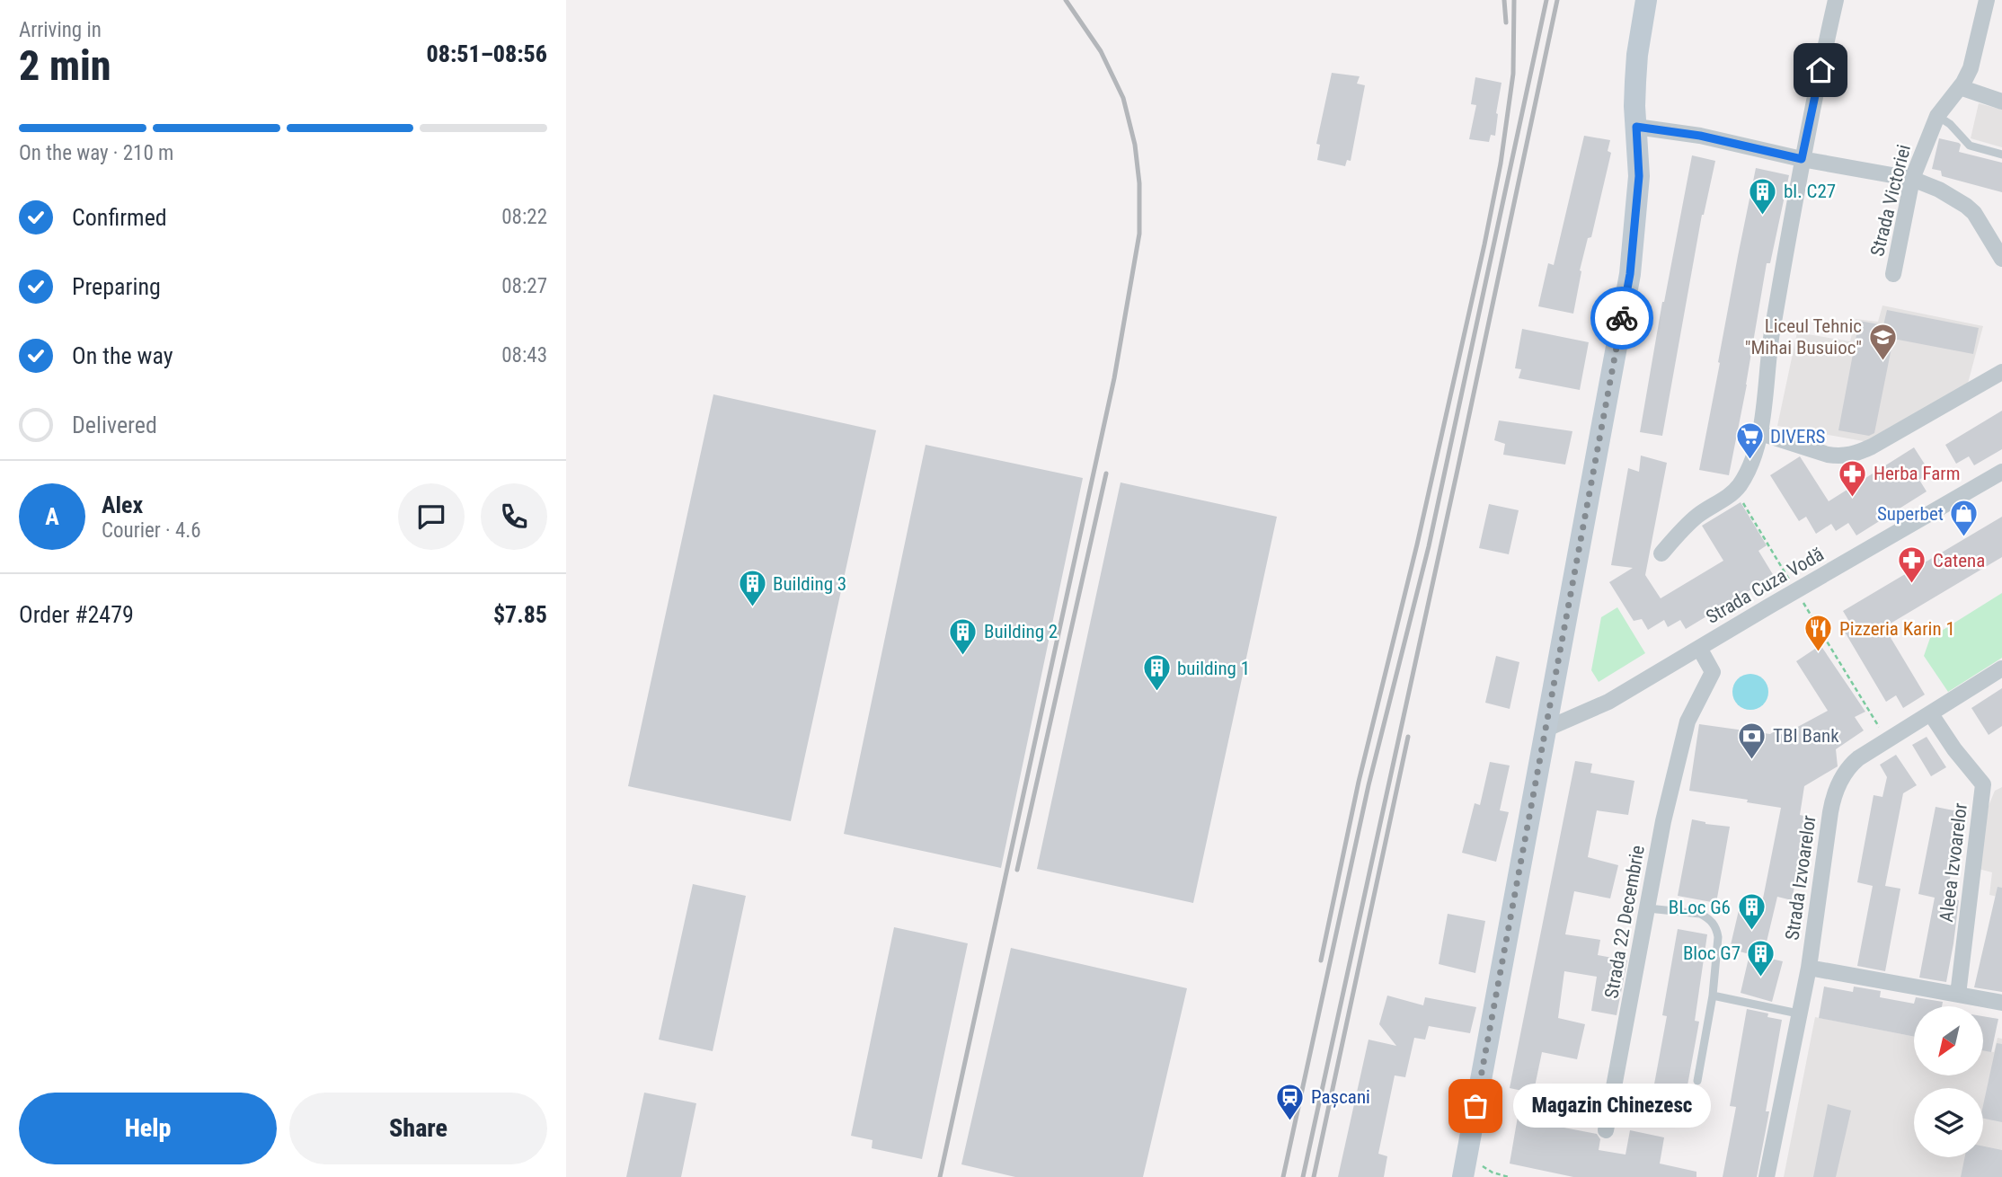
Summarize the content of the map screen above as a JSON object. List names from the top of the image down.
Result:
{
  "streets": {
    "street": [
      "Strada Victoriei",
      "Strada Cuza Vodă",
      "Aleea Izvoarelor",
      "Strada Izvoarelor",
      "Strada 22 Decembrie"
    ]
  },
  "crossings": [
    ["Strada Cuza Vodă", "Strada 22 Decembrie"],
    ["Aleea Izvoarelor", "Strada Izvoarelor"]
  ],
  "places": {
    "building": [
      "bl. C27",
      "Building 3",
      "Building 2",
      "building 1",
      "BLoc G6",
      "Bloc G7"
    ],
    "school or university": ["Liceul Tehnic \"Mihai Busuioc\""],
    "supermarket": ["DIVERS"],
    "pharmacy": ["Herba Farm", "Catena"],
    "shop": ["Superbet"],
    "restaurant": ["Pizzeria Karin 1"],
    "bank": ["TBI Bank"],
    "other": ["Magazin Chinezesc"],
    "station": ["Pașcani"]
  },
  "north": "bottom left",
  "page": {
    "heading": ["2 min", "Arriving in", "08:51–08:56"],
    "panel": [
      "Alex",
      "Courier · 4.6",
      "Order #2479",
      "$7.85"
    ],
    "bar": "On the way · 210 m",
    "list": [
      ["Confirmed", "08:22"],
      ["Preparing", "08:27"],
      ["On the way", "08:43"],
      "Delivered"
    ],
    "round": "A",
    "buttons": ["Help", "Share"],
    "bubble": "Magazin Chinezesc"
  }
}
